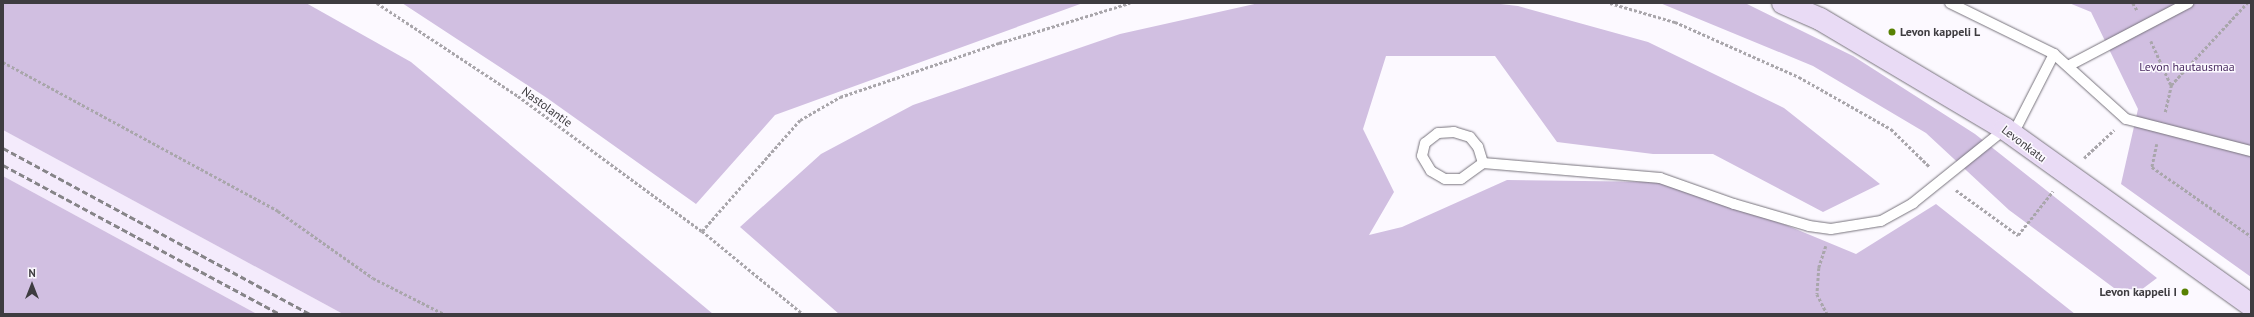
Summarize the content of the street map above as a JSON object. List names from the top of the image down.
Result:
{
  "streets": {
    "main road": ["Levonkatu"],
    "path": ["Nastolantie"]
  },
  "parks": ["Levon hautausmaa"],
  "places": ["Levon kappeli L", "Levon kappeli I"],
  "north": "top"
}
